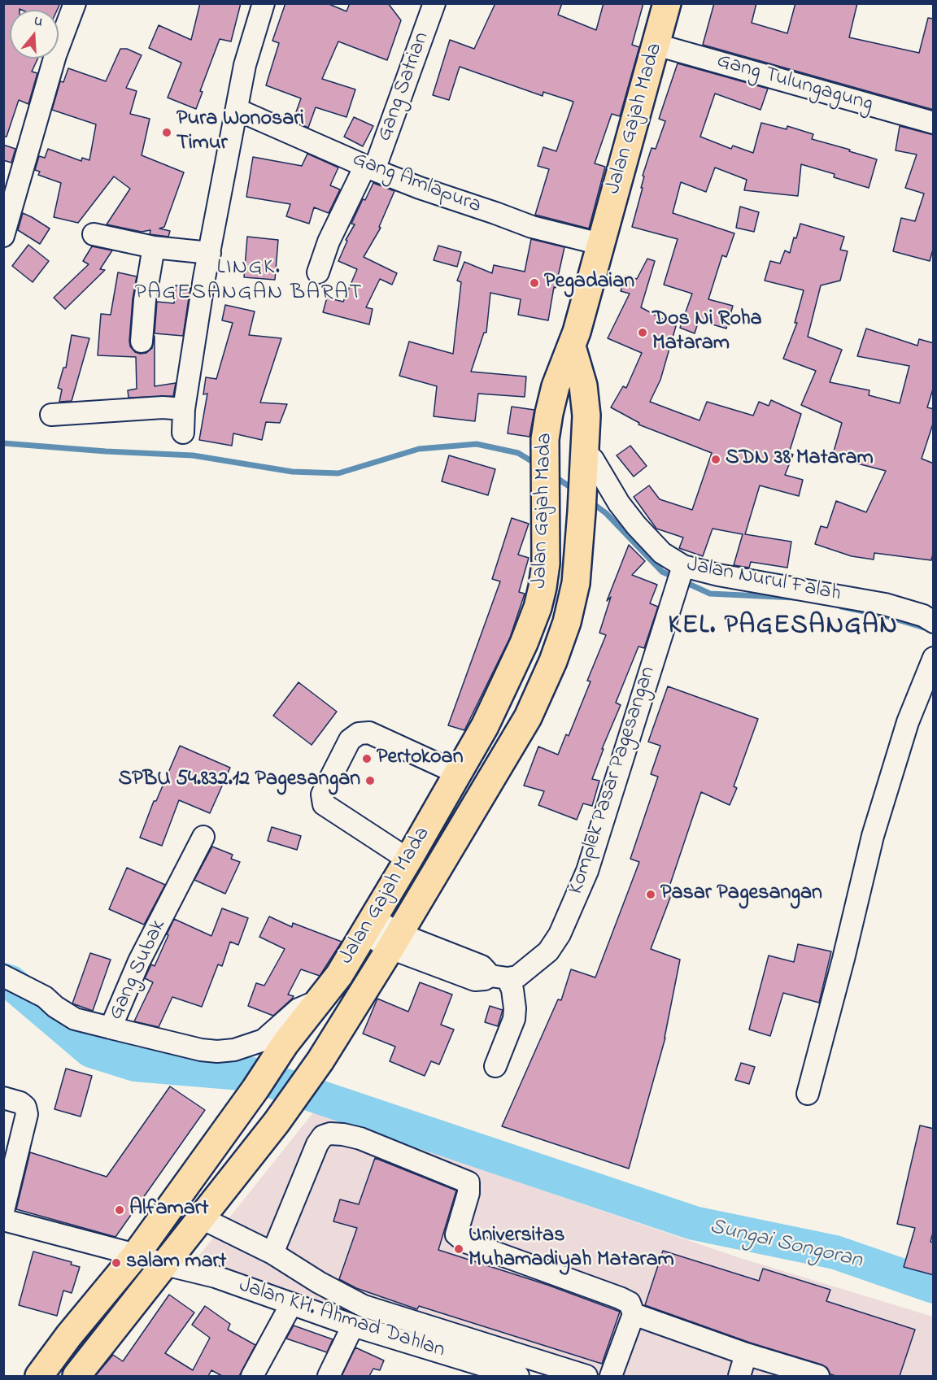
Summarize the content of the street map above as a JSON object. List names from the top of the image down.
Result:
{
  "streets": {
    "main road": ["Jalan Gajah Mada"],
    "street": [
      "Gang Tulungagung",
      "Gang Satrian",
      "Gang Amlapura",
      "Jalan Nurul Falah",
      "Komplek Pasar Pagesangan",
      "Gang Subak",
      "Jalan KH. Ahmad Dahlan"
    ]
  },
  "crossings": [
    ["Gang Tulungagung", "Jalan Gajah Mada"],
    ["Gang Satrian", "Gang Amlapura"],
    ["Jalan Gajah Mada", "Gang Amlapura"],
    ["Jalan Gajah Mada", "Jalan Nurul Falah"],
    ["Jalan Gajah Mada", "Gang Subak"],
    ["Jalan Gajah Mada", "Jalan KH. Ahmad Dahlan"],
    ["Jalan Nurul Falah", "Komplek Pasar Pagesangan"]
  ],
  "districts": ["LINGK. PAGESANGAN BARAT", "KEL. PAGESANGAN"],
  "water": ["Sungai Songoran"],
  "places": [
    "Pura Wonosari Timur",
    "Pegadaian",
    "Dos Ni Roha Mataram",
    "SDN 38 Mataram",
    "Pertokoan",
    "SPBU 54.832.12 Pagesangan",
    "Pasar Pagesangan",
    "Alfamart",
    "Universitas Muhamadiyah Mataram",
    "salam mart"
  ],
  "north": "top"
}
